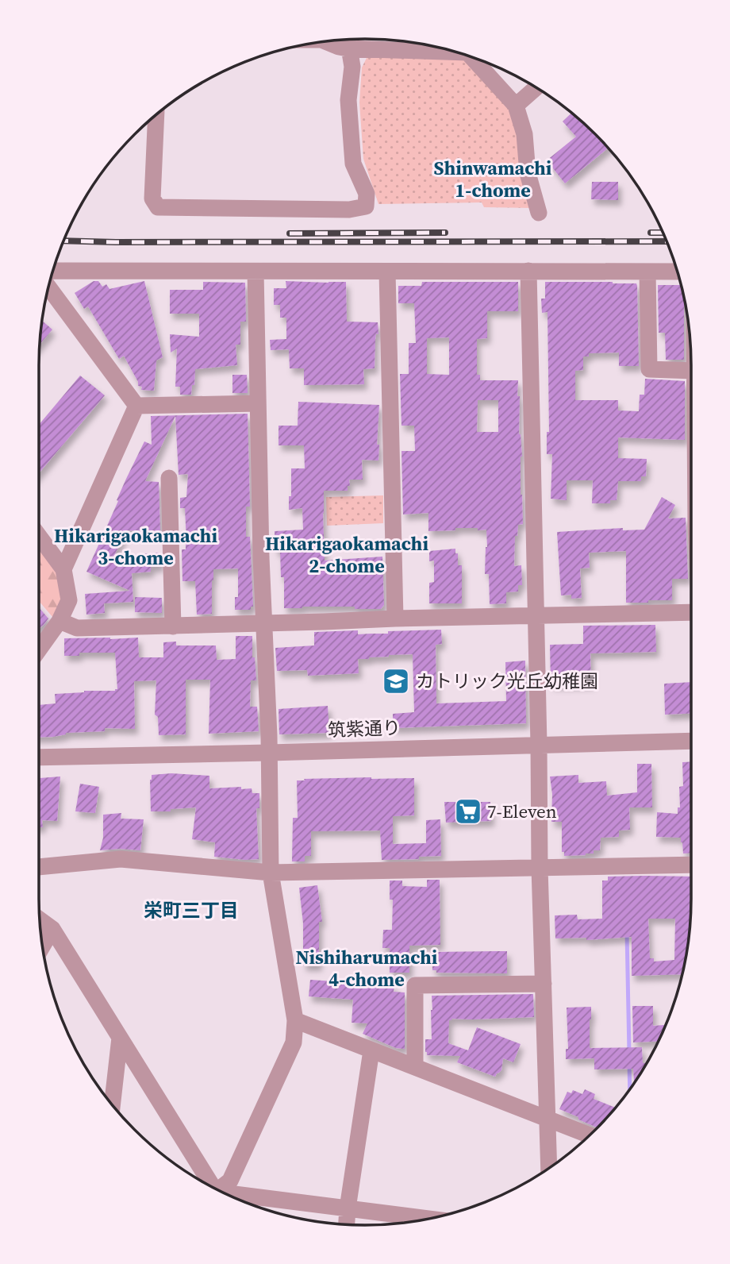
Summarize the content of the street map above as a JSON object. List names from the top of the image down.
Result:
{
  "streets": {
    "street": ["筑紫通り"]
  },
  "districts": [
    "Shinwamachi 1-chome",
    "Hikarigaokamachi 3-chome",
    "Hikarigaokamachi 2-chome",
    "栄町三丁目",
    "Nishiharumachi 4-chome"
  ],
  "places": {
    "school or university": ["カトリック光丘幼稚園"],
    "supermarket": ["7-Eleven"]
  }
}
